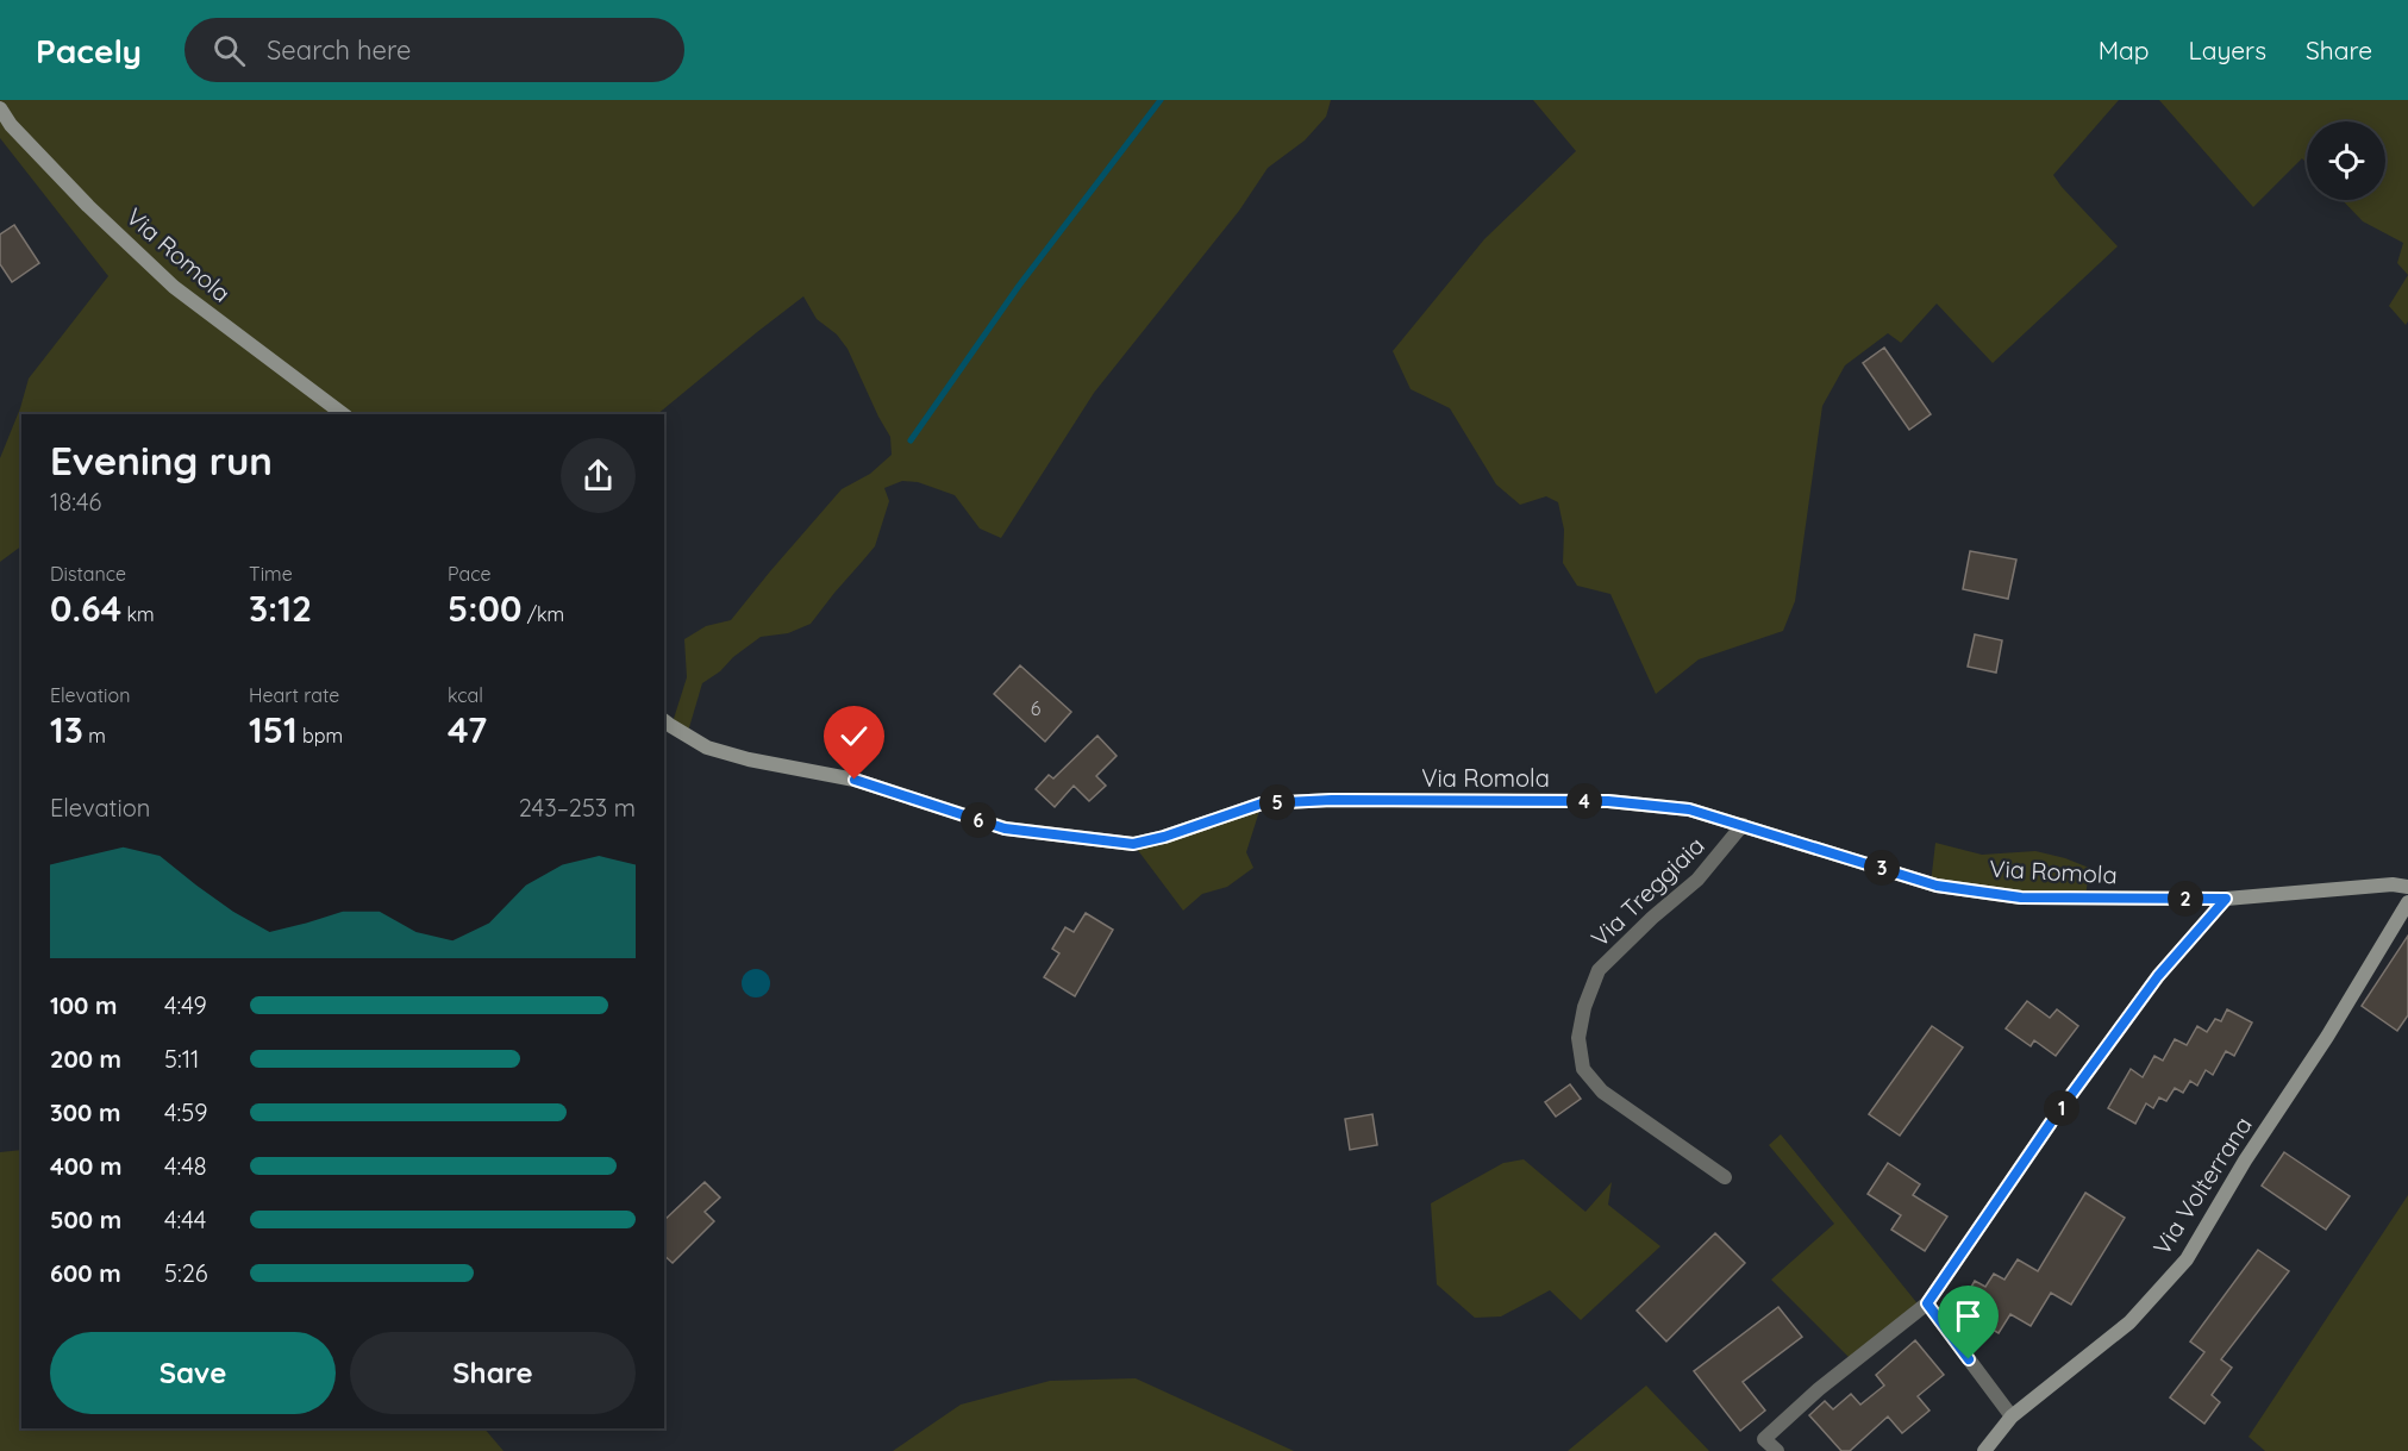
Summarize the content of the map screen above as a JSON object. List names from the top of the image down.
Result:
{
  "streets": {
    "street": ["Via Romola", "Via Treggiaia", "Via Volterrana"]
  },
  "crossings": [
    ["Via Romola", "Via Treggiaia"]
  ],
  "house_numbers": ["6"],
  "page": {
    "header": "Pacely",
    "search": "Search here",
    "nav": ["Map", "Layers", "Share"],
    "heading": ["Evening run", "18:46"],
    "stats": [
      ["Distance", "0.64 km"],
      ["Time", "3:12"],
      ["Pace", "5:00 /km"],
      ["Elevation", "13 m"],
      ["Heart rate", "151 bpm"],
      ["kcal", "47"]
    ],
    "chart": ["Elevation", "243–253 m"],
    "pins": [
      "4",
      "5",
      "6",
      "3",
      "2",
      "1"
    ],
    "list": [
      {
        "name": "100 m",
        "note": "4:49"
      },
      {
        "name": "200 m",
        "note": "5:11"
      },
      {
        "name": "300 m",
        "note": "4:59"
      },
      {
        "name": "400 m",
        "note": "4:48"
      },
      {
        "name": "500 m",
        "note": "4:44"
      },
      {
        "name": "600 m",
        "note": "5:26"
      }
    ],
    "buttons": ["Save", "Share"]
  }
}
